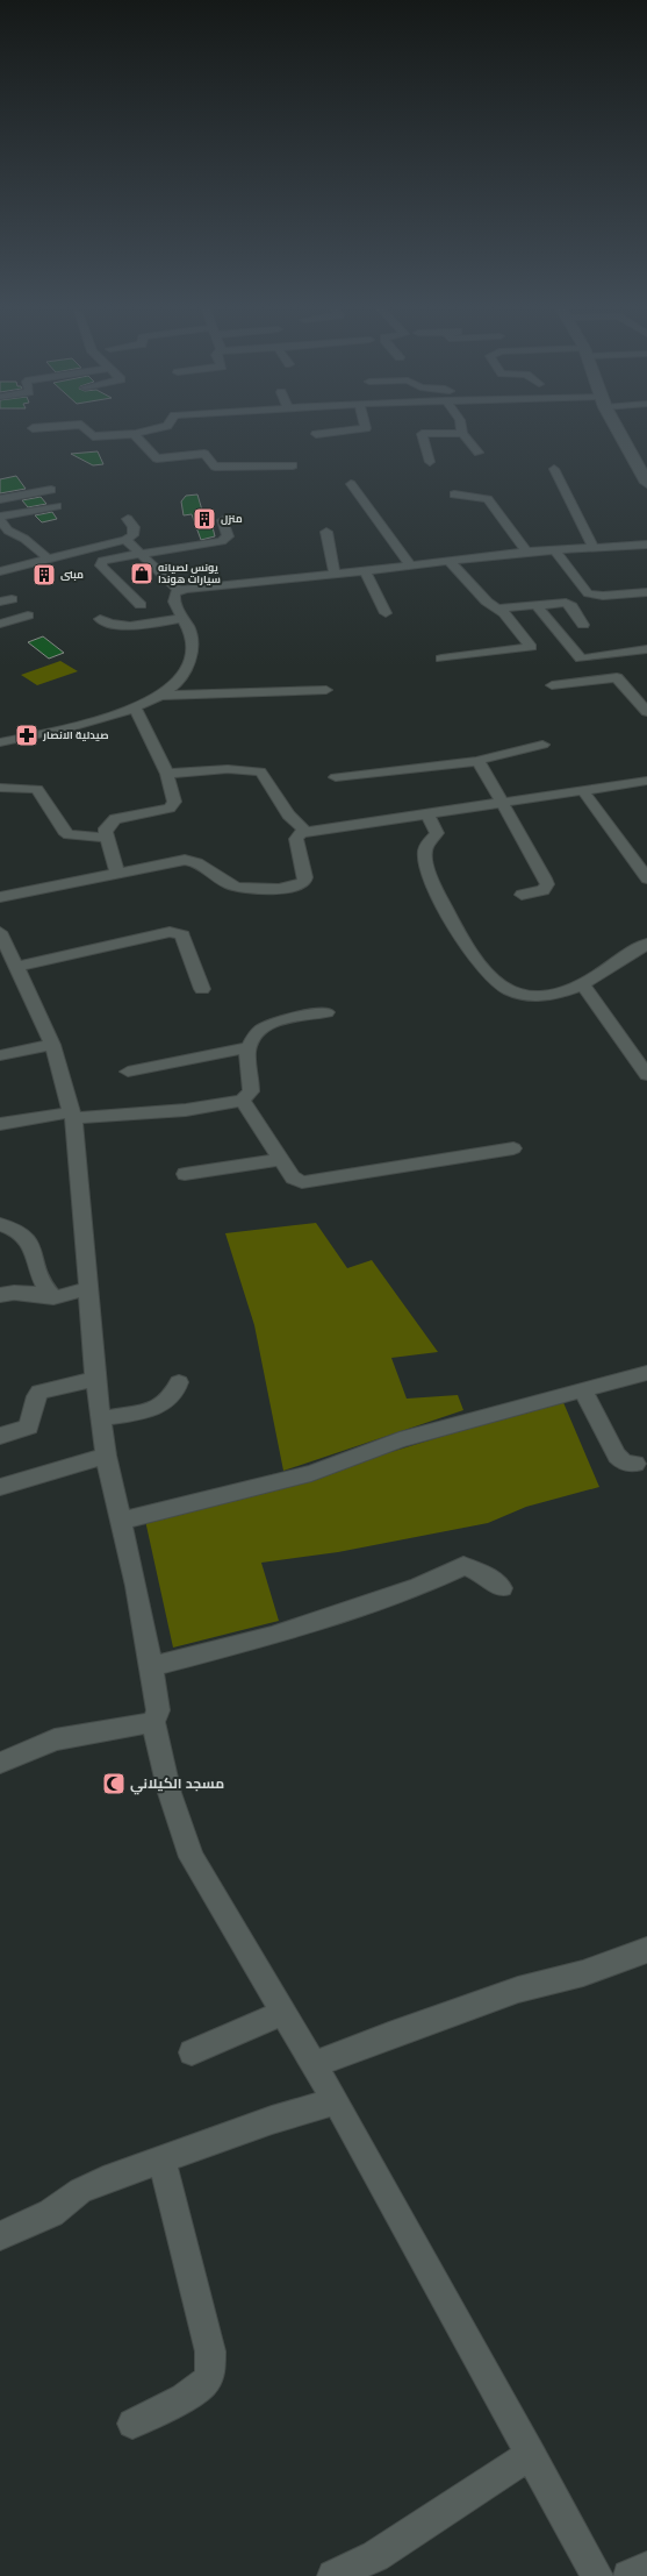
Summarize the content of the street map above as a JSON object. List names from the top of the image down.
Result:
{
  "places": {
    "building": ["منزل", "مبنى"],
    "shop": ["يونس لصيانه سيارات هوندا"],
    "pharmacy": ["صيدلية الانصار"],
    "mosque": ["مسجد الكيلاني"]
  }
}
